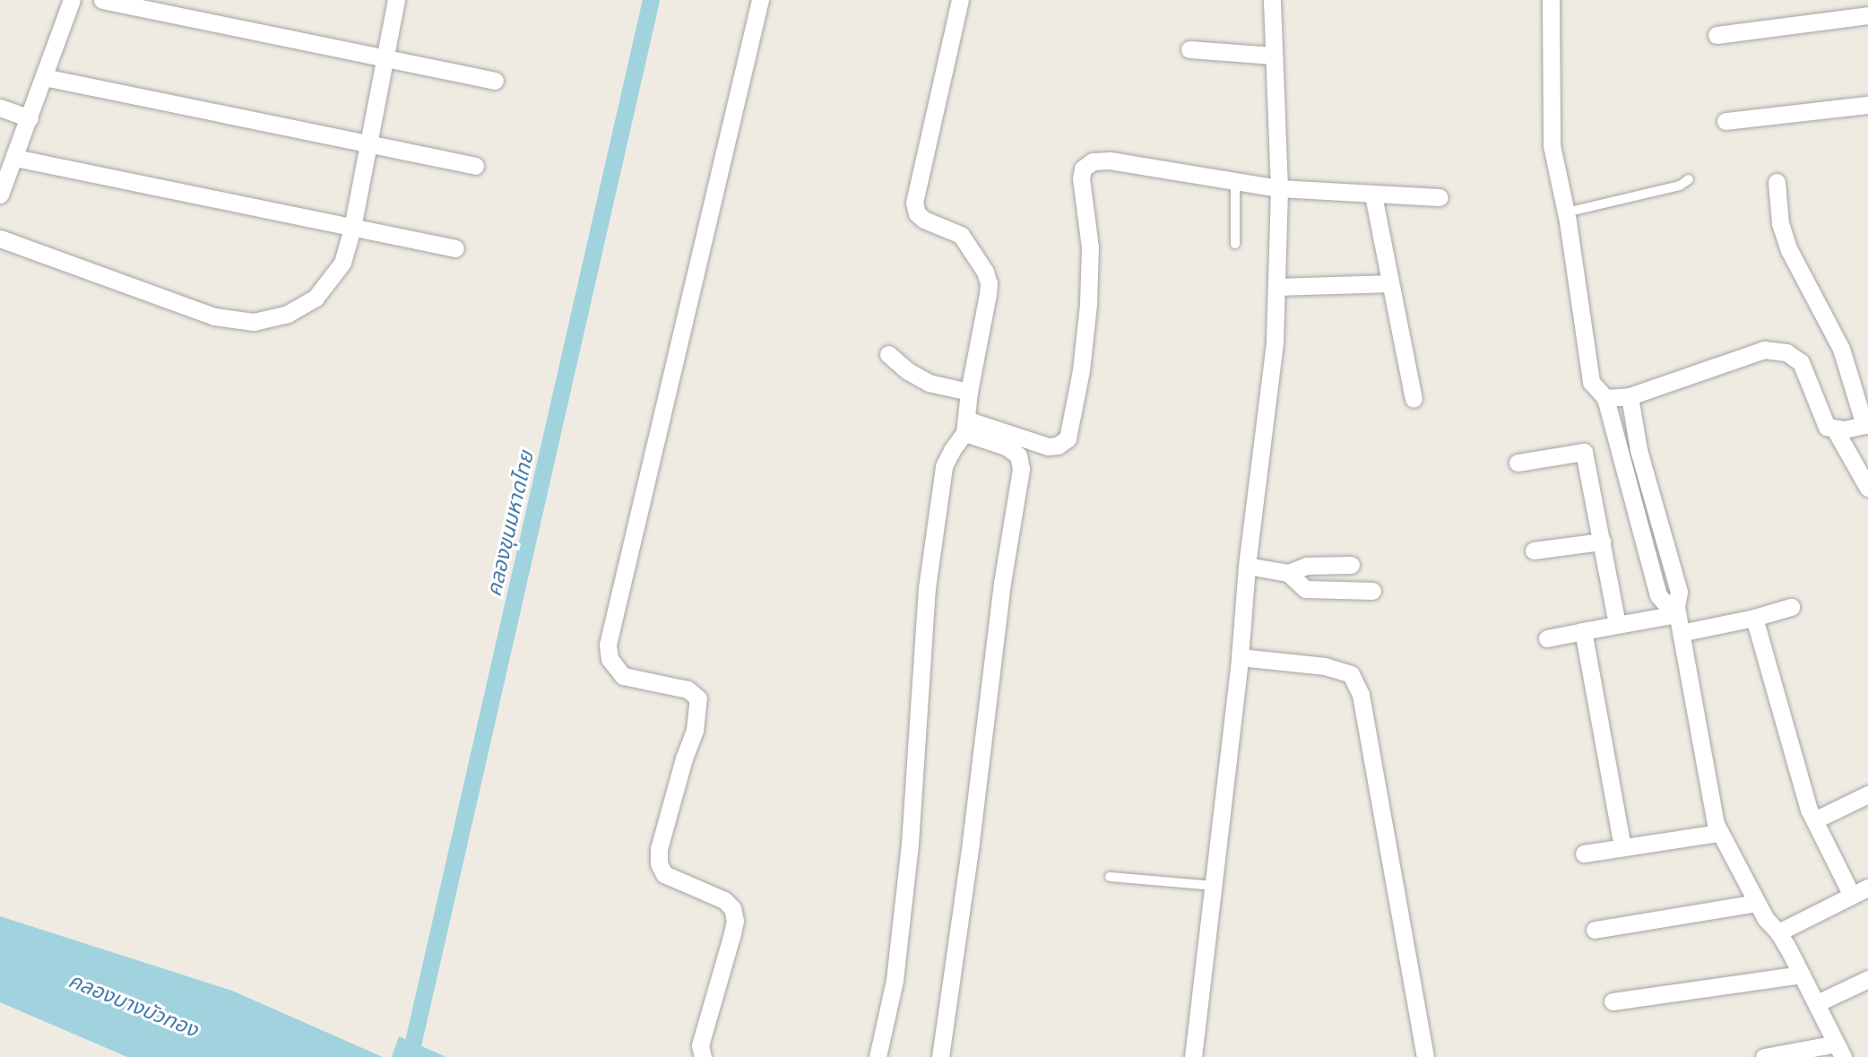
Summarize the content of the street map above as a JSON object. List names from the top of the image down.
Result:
{
  "water": ["คลองขุนมหาดไทย", "คลองบางบัวทอง"]
}
